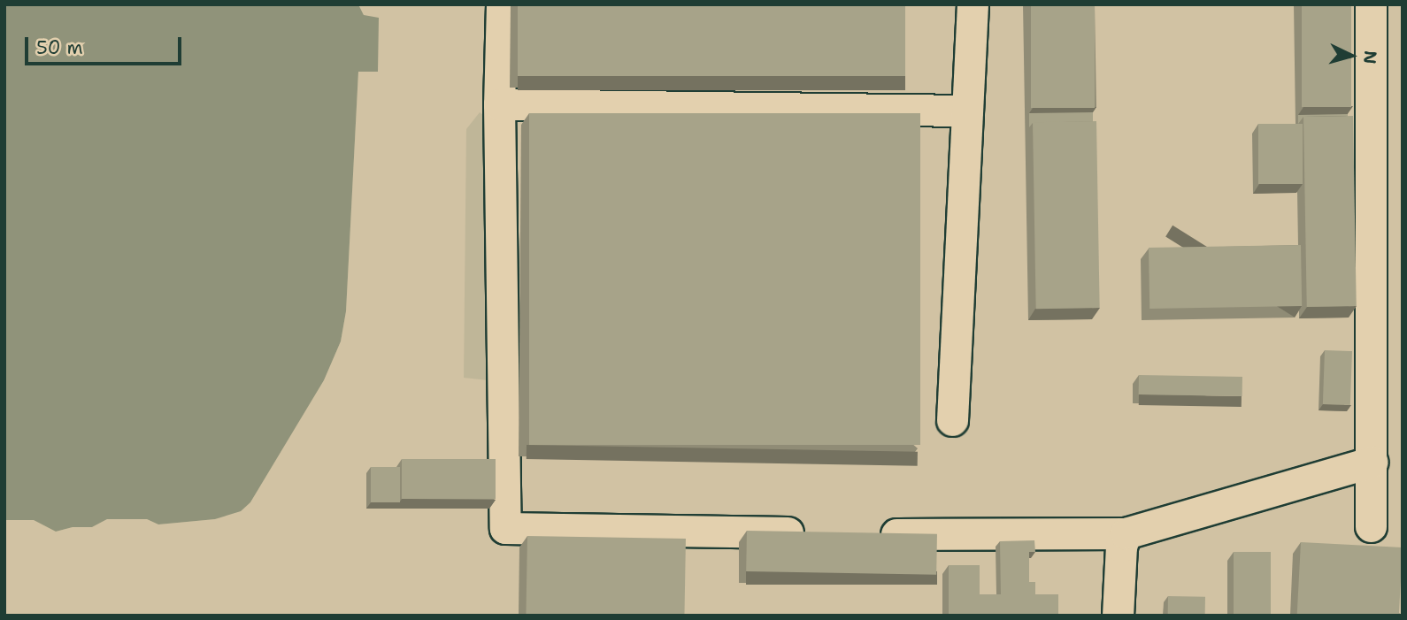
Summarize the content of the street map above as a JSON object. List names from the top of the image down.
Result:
{
  "scale_bar": "50 m",
  "north": "right"
}
